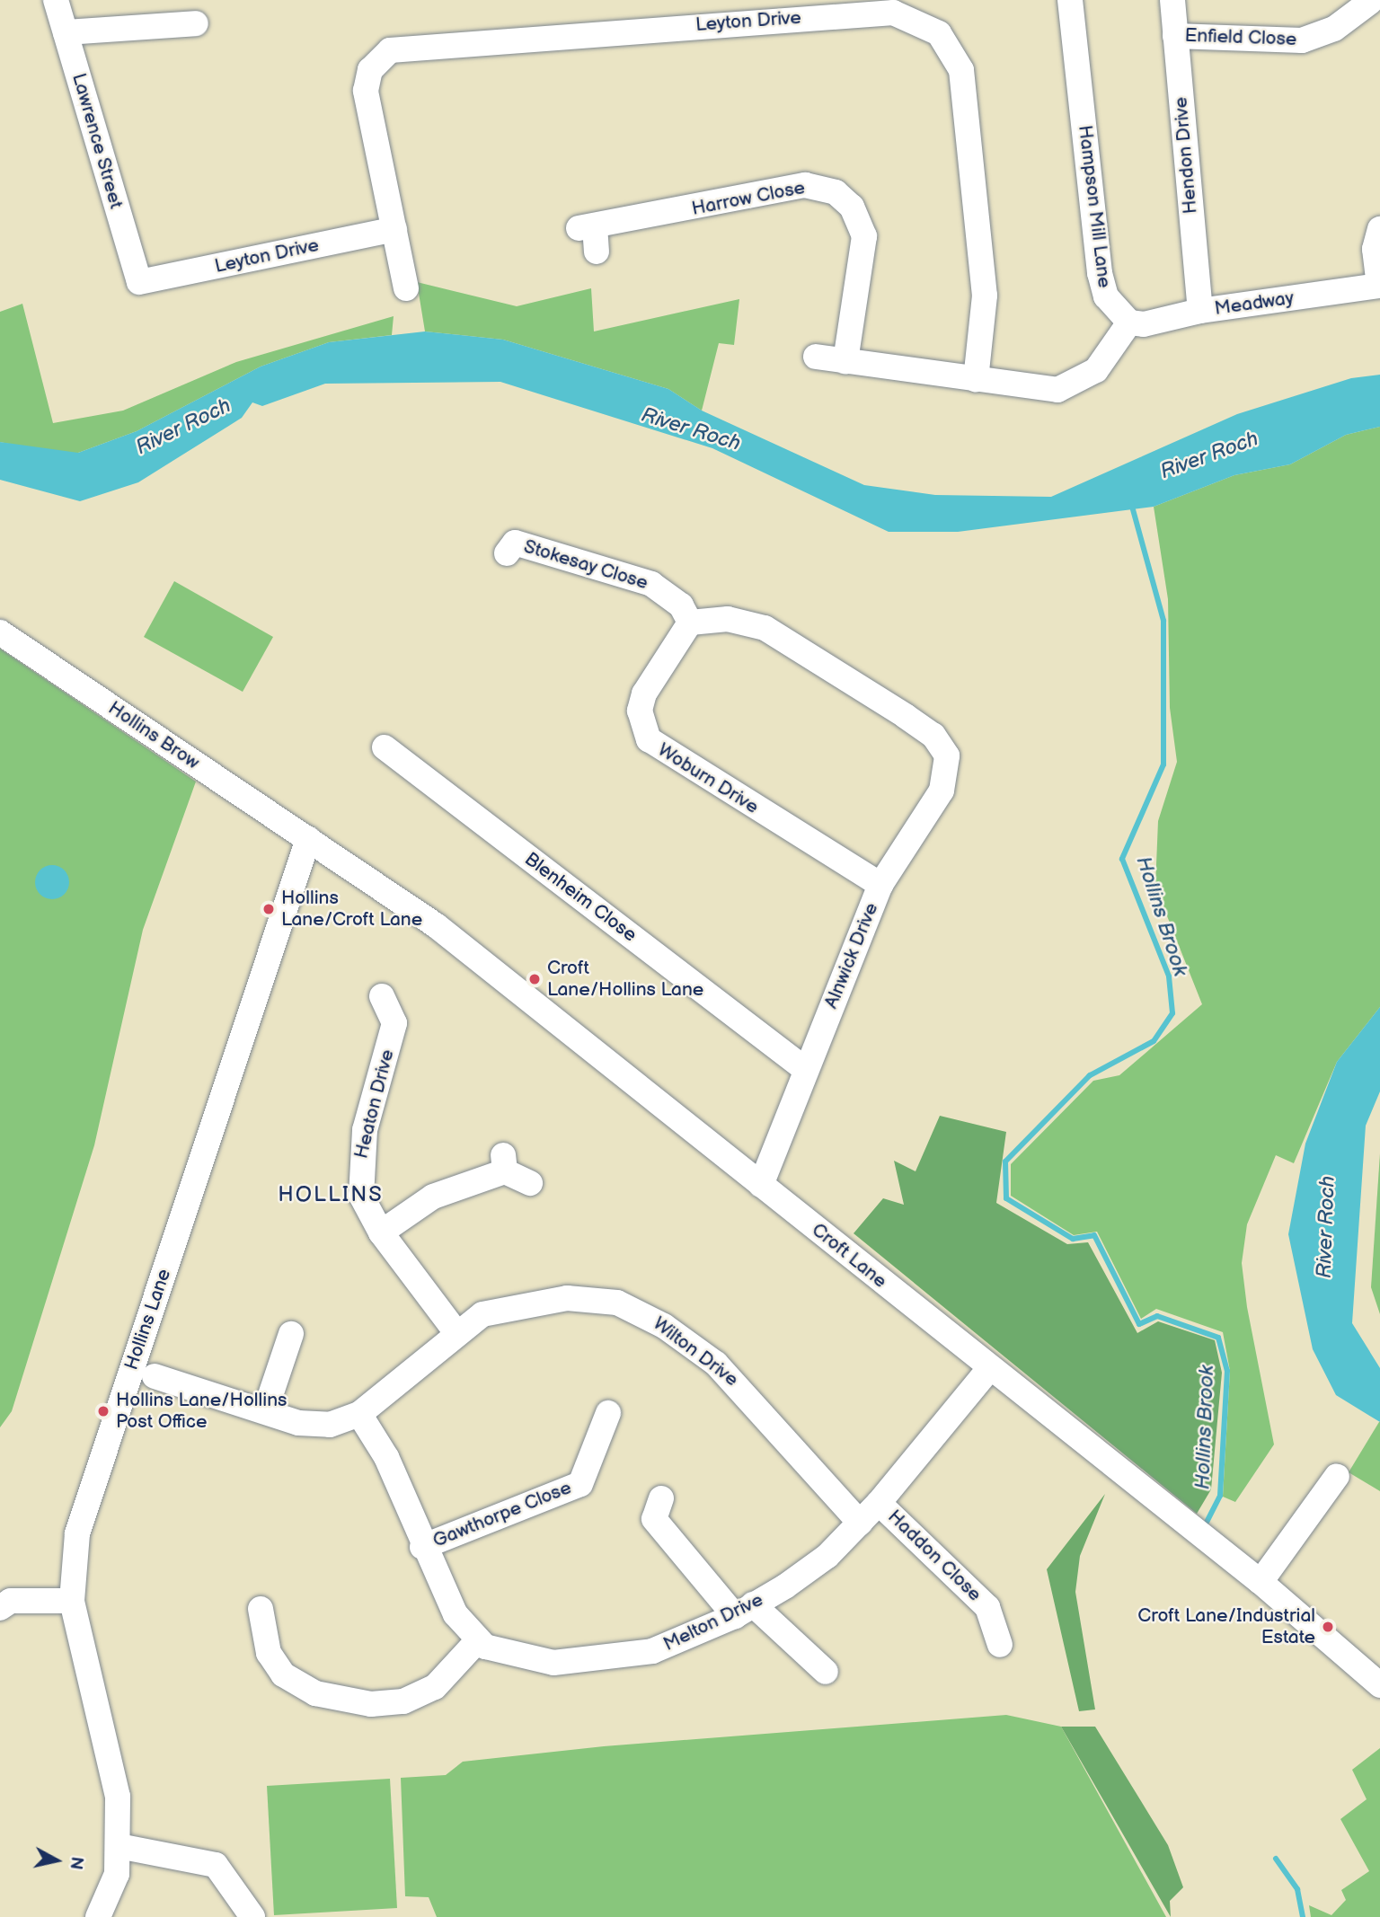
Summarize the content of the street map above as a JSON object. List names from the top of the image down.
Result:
{
  "streets": {
    "street": [
      "Leyton Drive",
      "Enfield Close",
      "Lawrence Street",
      "Hendon Drive",
      "Harrow Close",
      "Hampson Mill Lane",
      "Meadway",
      "Stokesay Close",
      "Hollins Brow",
      "Woburn Drive",
      "Blenheim Close",
      "Alnwick Drive",
      "Heaton Drive",
      "Croft Lane",
      "Hollins Lane",
      "Wilton Drive",
      "Gawthorpe Close",
      "Haddon Close",
      "Melton Drive"
    ]
  },
  "crossings": [
    ["Leyton Drive", "Lawrence Street"],
    ["Enfield Close", "Hendon Drive"],
    ["Hendon Drive", "Meadway"],
    ["Hampson Mill Lane", "Meadway"],
    ["Stokesay Close", "Woburn Drive"],
    ["Stokesay Close", "Alnwick Drive"],
    ["Hollins Brow", "Croft Lane"],
    ["Hollins Brow", "Hollins Lane"],
    ["Woburn Drive", "Alnwick Drive"],
    ["Blenheim Close", "Alnwick Drive"],
    ["Alnwick Drive", "Croft Lane"],
    ["Heaton Drive", "Wilton Drive"],
    ["Croft Lane", "Hollins Lane"],
    ["Croft Lane", "Melton Drive"],
    ["Wilton Drive", "Melton Drive"],
    ["Haddon Close", "Melton Drive"]
  ],
  "districts": ["HOLLINS"],
  "water": ["River Roch", "Hollins Brook"],
  "places": [
    "Hollins Lane/Croft Lane",
    "Croft Lane/Hollins Lane",
    "Hollins Lane/Hollins Post Office",
    "Croft Lane/Industrial Estate"
  ],
  "north": "right"
}
